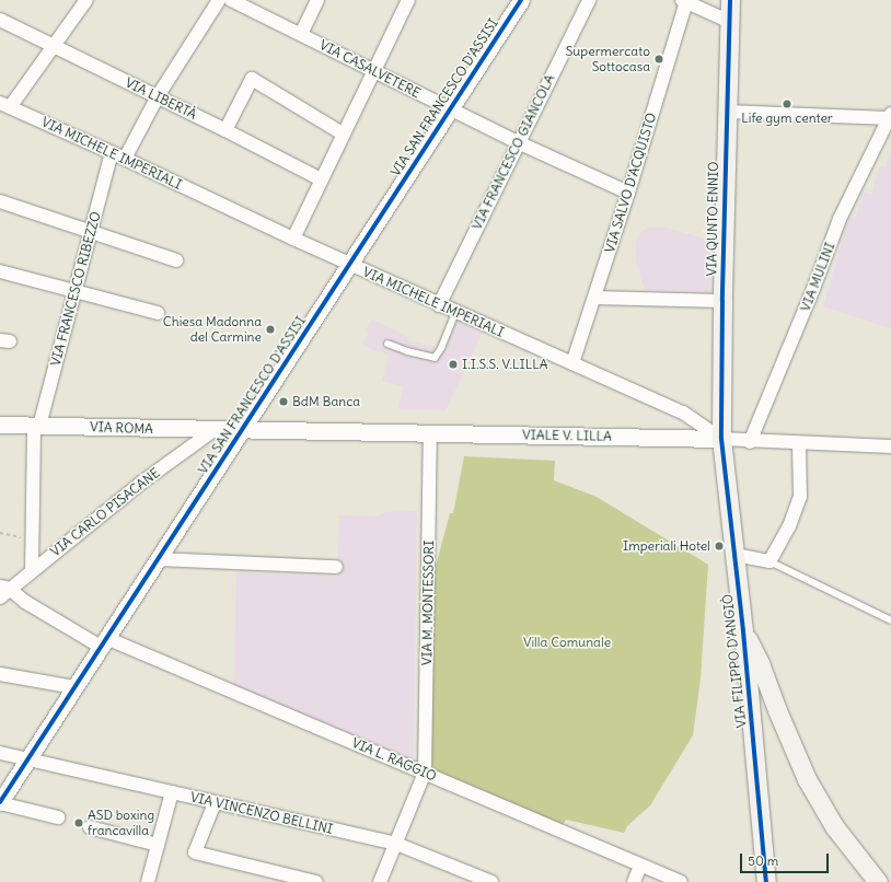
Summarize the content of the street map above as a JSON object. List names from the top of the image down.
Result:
{
  "streets": {
    "main road": ["VIA QUNTO ENNIO", "VIA FILIPPO D'ANGIÒ"],
    "street": [
      "VIA CASALVETERE",
      "VIA SAN FRANCESCO D'ASSISI",
      "VIA LIBERTÀ",
      "VIA FRANCESCO GIANCOLA",
      "VIA MICHELE IMPERIALI",
      "VIA SALVO D'ACQUISTO",
      "VIA MULINI",
      "VIA FRANCESCO RIBEZZO",
      "VIA ROMA",
      "VIALE V. LILLA",
      "VIA CARLO PISACANE",
      "VIA M. MONTESSORI",
      "VIA L. RAGGIO",
      "VIA VINCENZO BELLINI"
    ]
  },
  "crossings": [
    ["VIA CASALVETERE", "VIA SAN FRANCESCO D'ASSISI"],
    ["VIA CASALVETERE", "VIA FRANCESCO GIANCOLA"],
    ["VIA CASALVETERE", "VIA SALVO D'ACQUISTO"],
    ["VIA SAN FRANCESCO D'ASSISI", "VIA MICHELE IMPERIALI"],
    ["VIA SAN FRANCESCO D'ASSISI", "VIA ROMA"],
    ["VIA SAN FRANCESCO D'ASSISI", "VIALE V. LILLA"],
    ["VIA SAN FRANCESCO D'ASSISI", "VIA L. RAGGIO"],
    ["VIA SAN FRANCESCO D'ASSISI", "VIA VINCENZO BELLINI"],
    ["VIA FRANCESCO GIANCOLA", "VIA MICHELE IMPERIALI"],
    ["VIA MICHELE IMPERIALI", "VIA SALVO D'ACQUISTO"],
    ["VIA MICHELE IMPERIALI", "VIA QUNTO ENNIO"],
    ["VIA MICHELE IMPERIALI", "VIA FRANCESCO RIBEZZO"],
    ["VIA MICHELE IMPERIALI", "VIALE V. LILLA"],
    ["VIA MICHELE IMPERIALI", "VIA FILIPPO D'ANGIÒ"],
    ["VIA QUNTO ENNIO", "VIALE V. LILLA"],
    ["VIA QUNTO ENNIO", "VIA FILIPPO D'ANGIÒ"],
    ["VIA MULINI", "VIALE V. LILLA"],
    ["VIA FRANCESCO RIBEZZO", "VIA ROMA"],
    ["VIA FRANCESCO RIBEZZO", "VIA CARLO PISACANE"],
    ["VIA ROMA", "VIALE V. LILLA"],
    ["VIA ROMA", "VIA CARLO PISACANE"],
    ["VIALE V. LILLA", "VIA M. MONTESSORI"],
    ["VIALE V. LILLA", "VIA FILIPPO D'ANGIÒ"],
    ["VIA CARLO PISACANE", "VIA L. RAGGIO"],
    ["VIA M. MONTESSORI", "VIA L. RAGGIO"]
  ],
  "parks": ["Villa Comunale"],
  "places": [
    "Supermercato Sottocasa",
    "Life gym center",
    "Chiesa Madonna del Carmine",
    "I.I.S.S. V.LILLA",
    "BdM Banca",
    "Imperiali Hotel",
    "ASD boxing francavilla"
  ],
  "scale_bar": "50 m"
}
